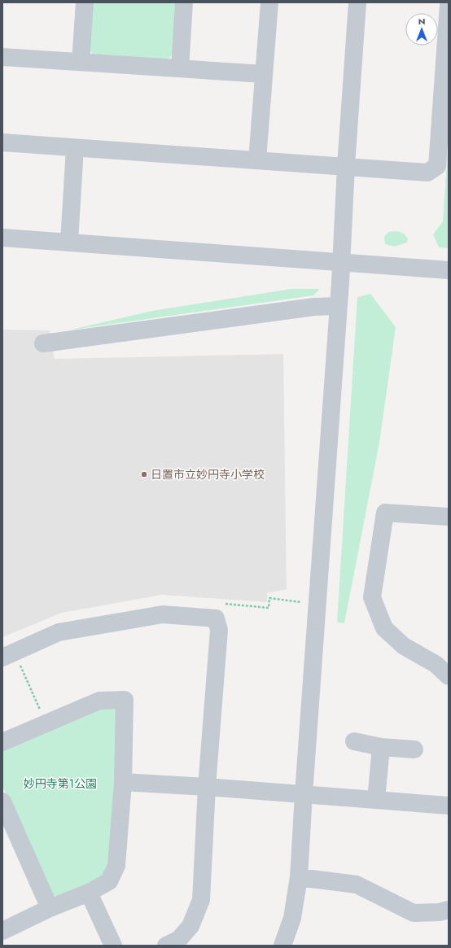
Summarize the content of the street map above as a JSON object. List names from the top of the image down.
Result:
{
  "parks": ["妙円寺第1公園"],
  "places": ["日置市立妙円寺小学校"],
  "north": "top"
}
